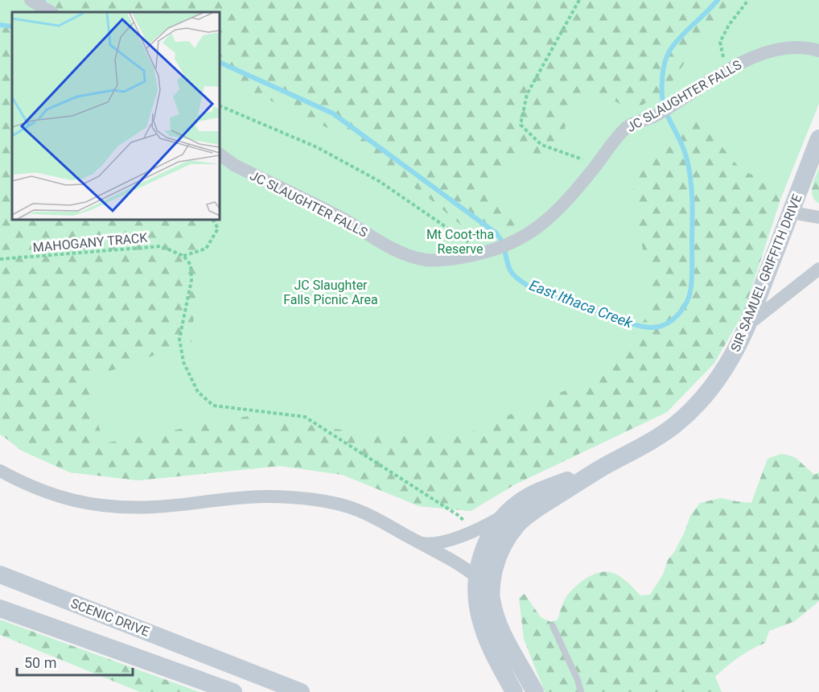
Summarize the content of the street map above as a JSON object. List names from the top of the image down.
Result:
{
  "streets": {
    "main road": ["SIR SAMUEL GRIFFITH DRIVE", "SCENIC DRIVE"],
    "street": ["JC SLAUGHTER FALLS"],
    "path": ["MAHOGANY TRACK"]
  },
  "water": ["East Ithaca Creek"],
  "parks": ["Mt Coot-tha Reserve", "JC Slaughter Falls Picnic Area"],
  "scale_bar": "50 m"
}
